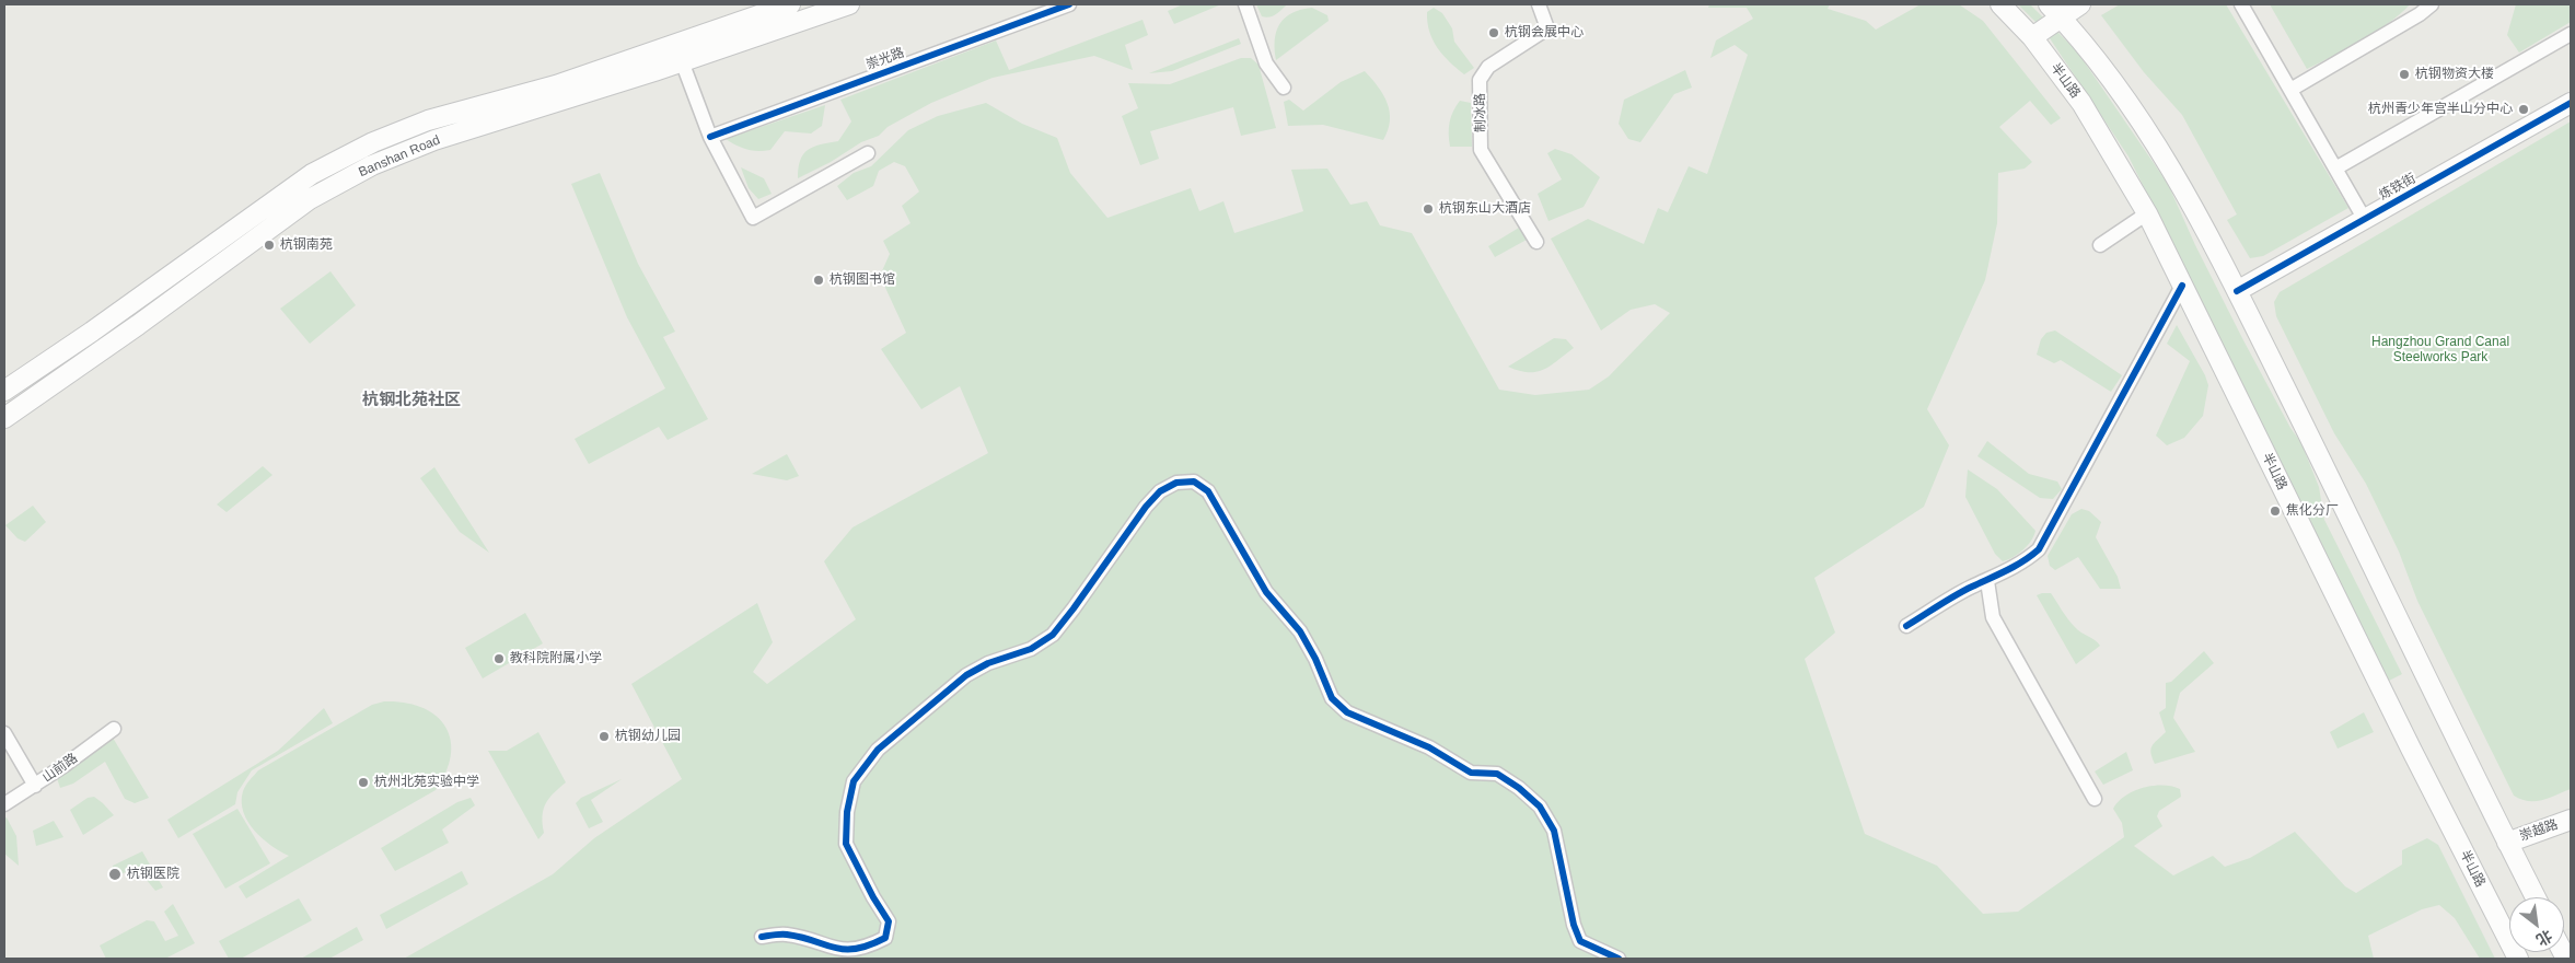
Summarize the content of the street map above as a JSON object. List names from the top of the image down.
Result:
{
  "streets": {
    "main road": [
      "半山路",
      "Banshan Road",
      "炼铁街",
      "崇越路"
    ],
    "street": ["崇光路", "制冰路", "山前路"]
  },
  "districts": ["杭钢北苑社区"],
  "parks": ["Hangzhou Grand Canal Steelworks Park"],
  "places": [
    "杭钢会展中心",
    "杭钢物资大楼",
    "杭州青少年宫半山分中心",
    "杭钢东山大酒店",
    "杭钢南苑",
    "杭钢图书馆",
    "焦化分厂",
    "教科院附属小学",
    "杭钢幼儿园",
    "杭州北苑实验中学",
    "杭钢医院"
  ],
  "north": "bottom right"
}
